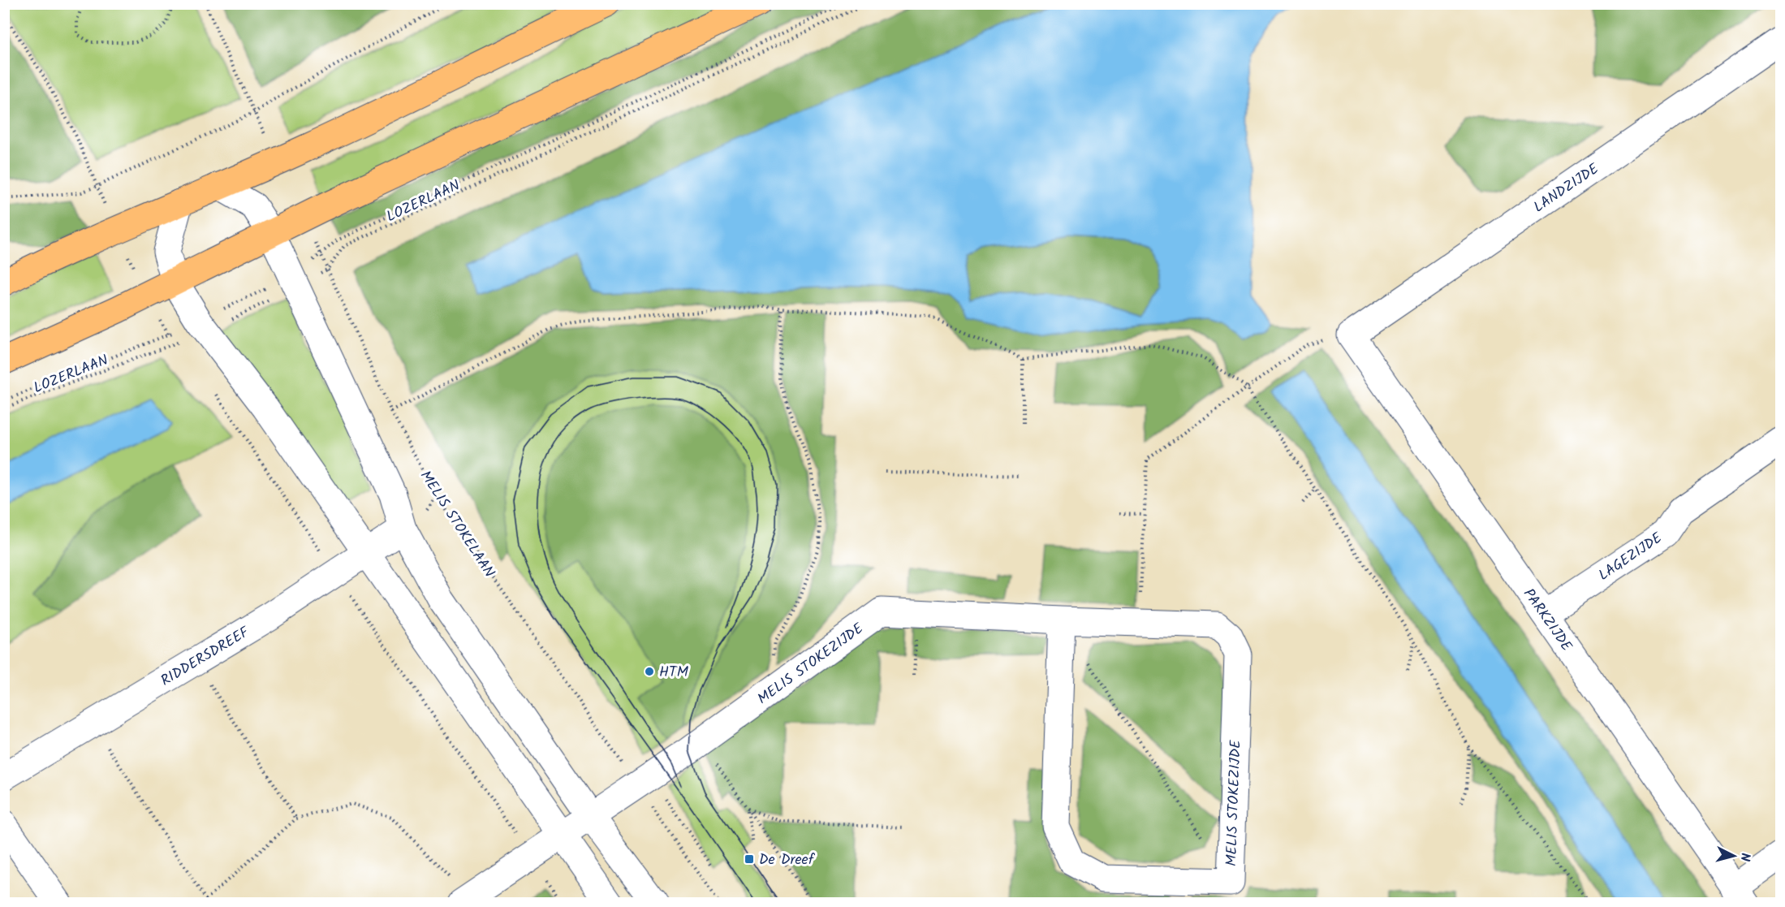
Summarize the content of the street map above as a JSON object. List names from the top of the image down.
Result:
{
  "streets": {
    "street": [
      "LANDZIJDE",
      "LAGEZIJDE",
      "PARKZIJDE",
      "RIDDERSDREEF",
      "MELIS STOKEZIJDE"
    ],
    "path": ["LOZERLAAN", "MELIS STOKELAAN"]
  },
  "crossings": [
    ["LANDZIJDE", "PARKZIJDE"],
    ["LOZERLAAN", "MELIS STOKELAAN"],
    ["MELIS STOKELAAN", "MELIS STOKEZIJDE"],
    ["LAGEZIJDE", "PARKZIJDE"]
  ],
  "places": {
    "other": ["HTM"],
    "transit": ["De Dreef"]
  },
  "north": "right"
}
